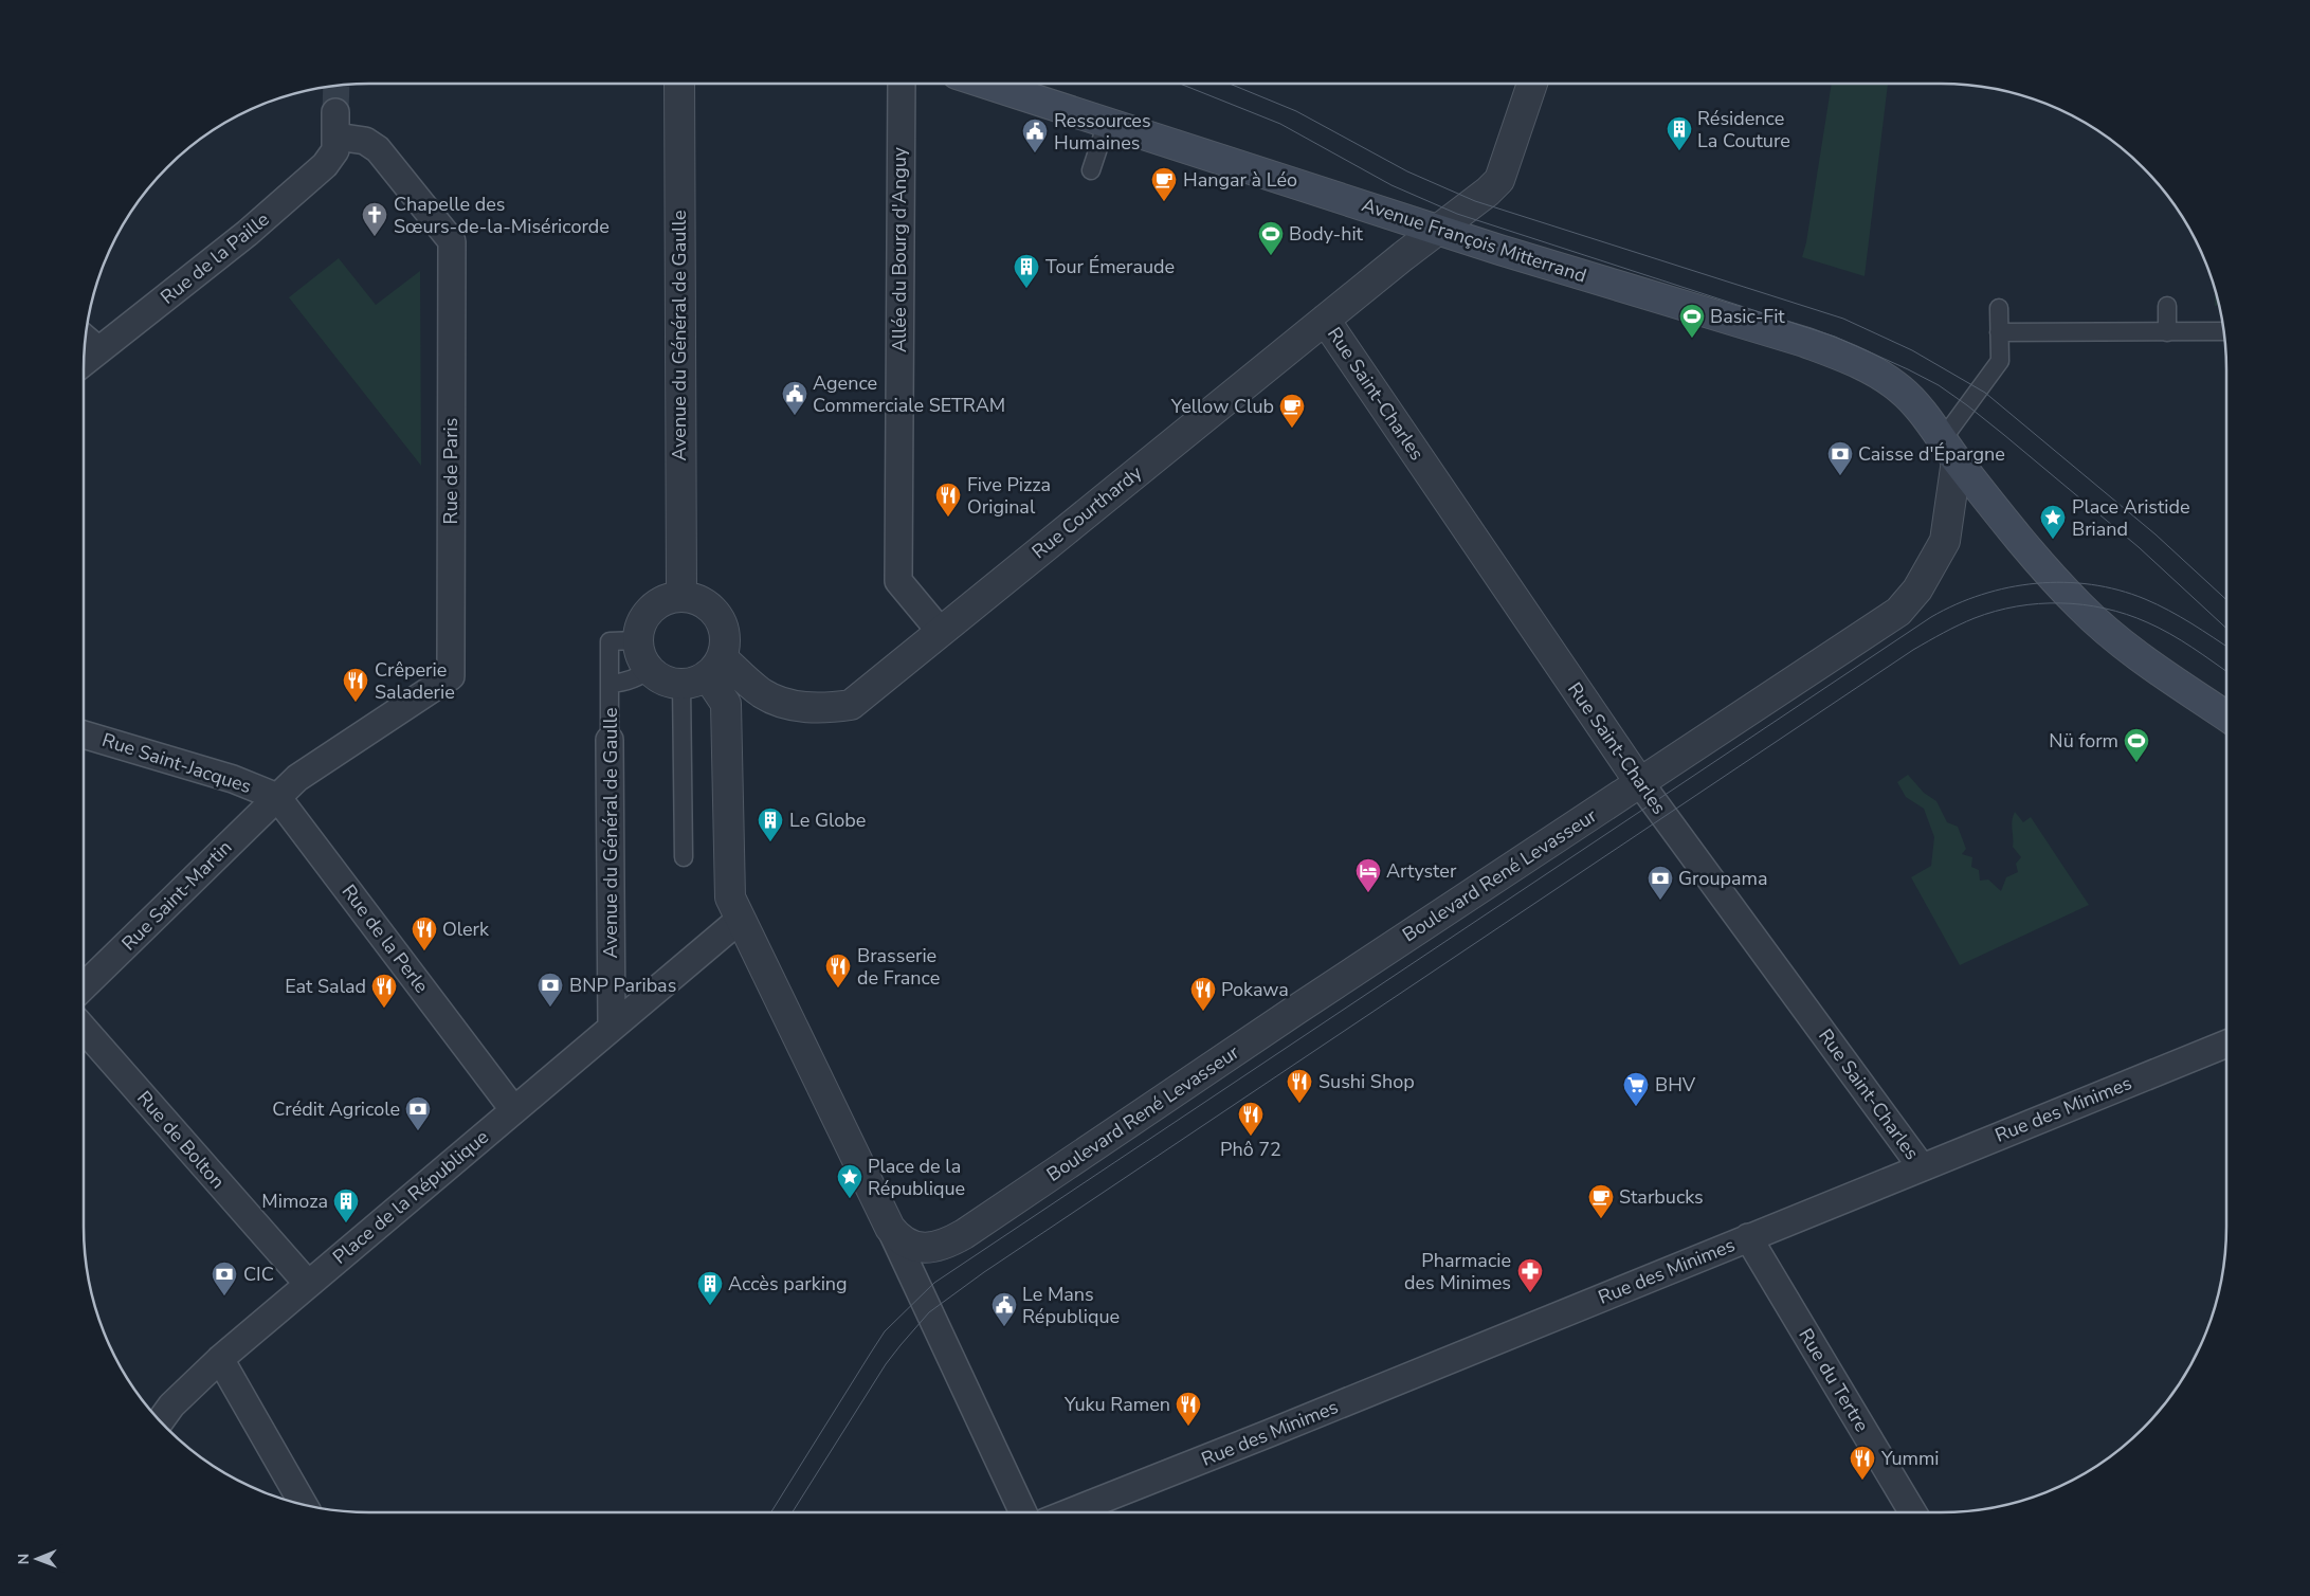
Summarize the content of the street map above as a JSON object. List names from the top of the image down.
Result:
{
  "streets": {
    "main road": ["Avenue François Mitterrand"],
    "street": [
      "Allée du Bourg d'Anguy",
      "Rue de la Paille",
      "Avenue du Général de Gaulle",
      "Rue Saint-Charles",
      "Rue de Paris",
      "Rue Courthardy",
      "Rue Saint-Jacques",
      "Boulevard René Levasseur",
      "Rue Saint-Martin",
      "Rue de la Perle",
      "Rue des Minimes",
      "Rue de Bolton",
      "Place de la République",
      "Rue du Tertre"
    ]
  },
  "crossings": [
    ["Avenue François Mitterrand", "Rue Courthardy"],
    ["Avenue François Mitterrand", "Boulevard René Levasseur"],
    ["Allée du Bourg d'Anguy", "Rue Courthardy"],
    ["Rue de la Paille", "Rue de Paris"],
    ["Avenue du Général de Gaulle", "Rue Courthardy"],
    ["Avenue du Général de Gaulle", "Place de la République"],
    ["Rue Saint-Charles", "Rue Courthardy"],
    ["Rue Saint-Charles", "Boulevard René Levasseur"],
    ["Rue Saint-Charles", "Rue des Minimes"],
    ["Rue de Paris", "Rue Saint-Jacques"],
    ["Rue de Paris", "Rue Saint-Martin"],
    ["Rue de Paris", "Rue de la Perle"],
    ["Rue Saint-Jacques", "Rue Saint-Martin"],
    ["Rue Saint-Jacques", "Rue de la Perle"],
    ["Rue Saint-Martin", "Rue de la Perle"],
    ["Rue de la Perle", "Place de la République"],
    ["Rue des Minimes", "Rue du Tertre"],
    ["Rue de Bolton", "Place de la République"]
  ],
  "places": {
    "building": [
      "Résidence La Couture",
      "Tour Émeraude",
      "Le Globe",
      "Mimoza",
      "Accès parking"
    ],
    "public building": ["Ressources Humaines", "Agence Commerciale SETRAM", "Le Mans République"],
    "cafe": ["Hangar à Léo", "Yellow Club", "Starbucks"],
    "church": ["Chapelle des Sœurs-de-la-Miséricorde"],
    "sports": ["Body-hit", "Basic-Fit", "Nü form"],
    "bank": [
      "Caisse d'Épargne",
      "Groupama",
      "BNP Paribas",
      "Crédit Agricole",
      "CIC"
    ],
    "restaurant": [
      "Five Pizza Original",
      "Crêperie Saladerie",
      "Olerk",
      "Brasserie de France",
      "Eat Salad",
      "Pokawa",
      "Sushi Shop",
      "Phô 72",
      "Yuku Ramen",
      "Yummi"
    ],
    "place": ["Place Aristide Briand", "Place de la République"],
    "hotel": ["Artyster"],
    "supermarket": ["BHV"],
    "pharmacy": ["Pharmacie des Minimes"]
  },
  "north": "left"
}
